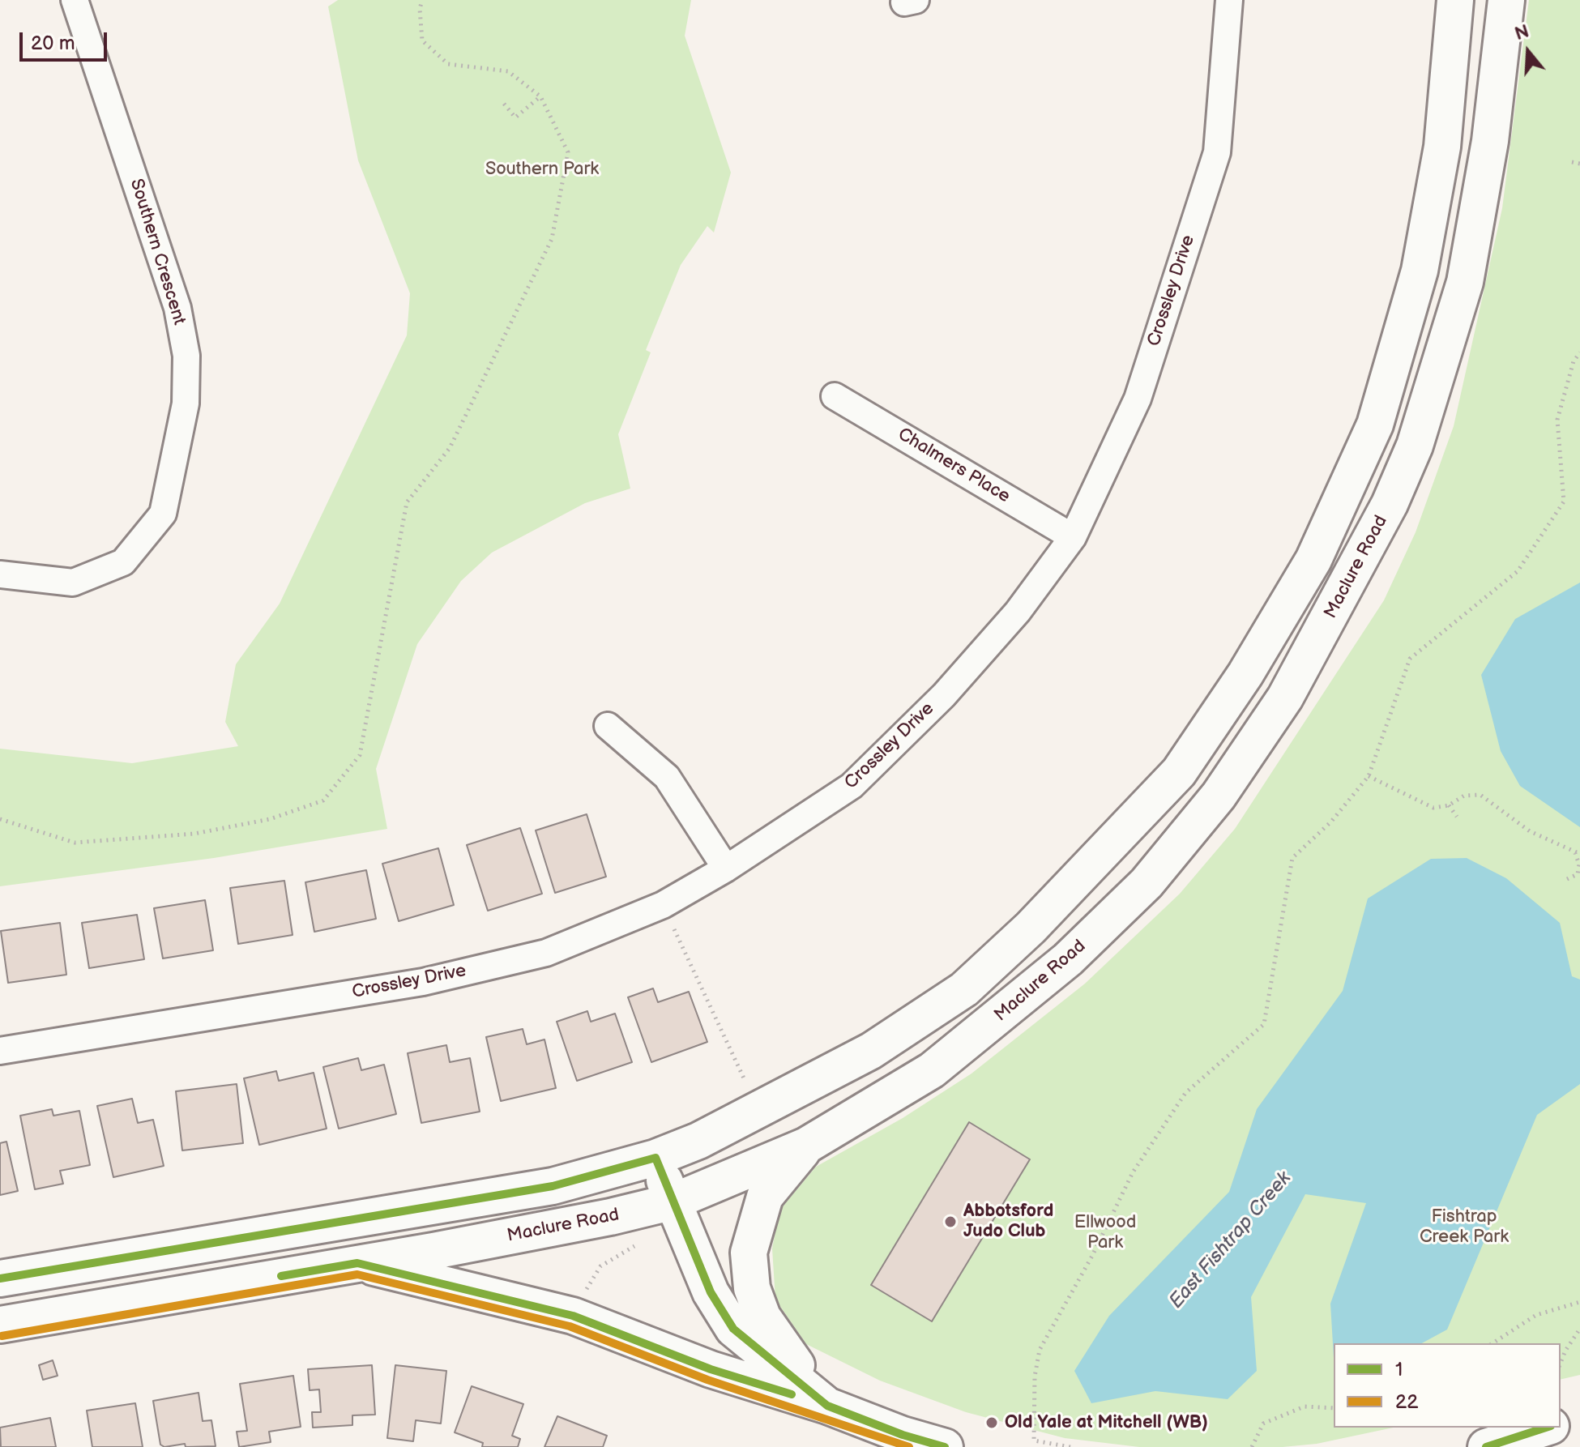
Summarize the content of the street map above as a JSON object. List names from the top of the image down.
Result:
{
  "streets": {
    "main road": ["Maclure Road"],
    "street": ["Southern Crescent", "Crossley Drive", "Chalmers Place"]
  },
  "crossings": [
    ["Crossley Drive", "Chalmers Place"]
  ],
  "water": ["East Fishtrap Creek"],
  "parks": ["Southern Park", "Fishtrap Creek Park", "Ellwood Park"],
  "places": ["Abbotsford Judo Club", "Old Yale at Mitchell (WB)"],
  "lines": ["transit line 1", "transit line 22"],
  "legend": ["1", "22"],
  "scale_bar": "20 m",
  "north": "top"
}
